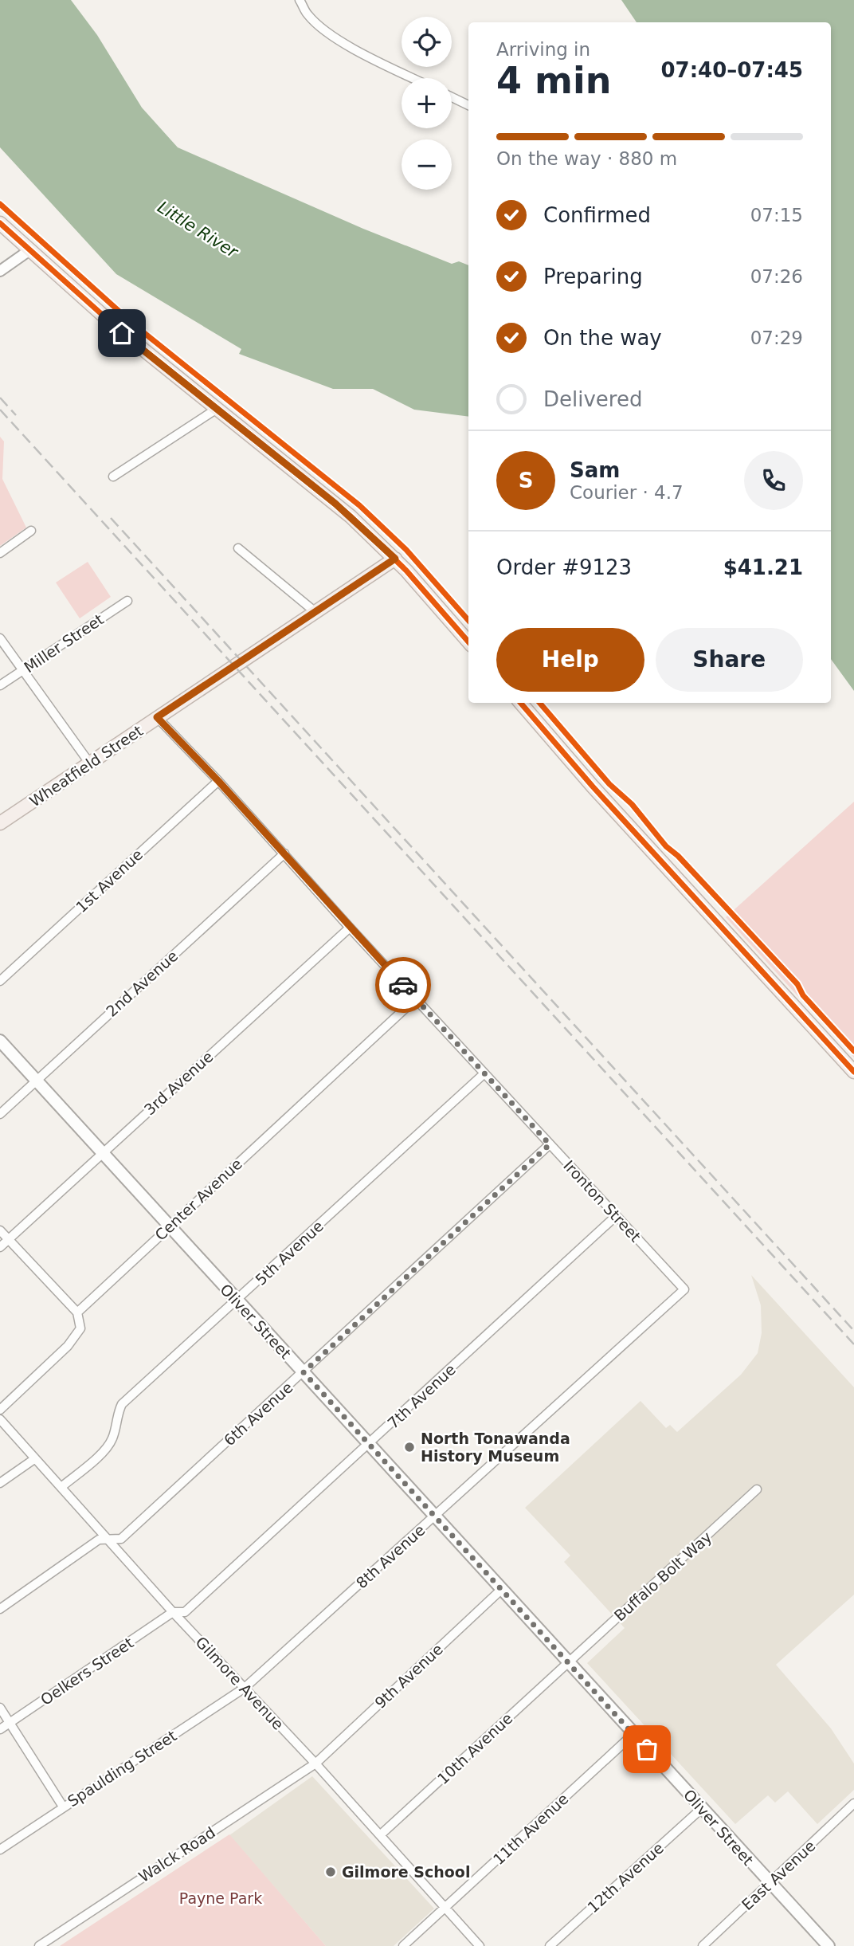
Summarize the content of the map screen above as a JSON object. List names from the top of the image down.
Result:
{
  "streets": {
    "main road": ["Wheatfield Street", "Oliver Street"],
    "street": [
      "Miller Street",
      "1st Avenue",
      "2nd Avenue",
      "3rd Avenue",
      "Center Avenue",
      "Ironton Street",
      "5th Avenue",
      "7th Avenue",
      "6th Avenue",
      "8th Avenue",
      "Buffalo Bolt Way",
      "Oelkers Street",
      "9th Avenue",
      "Gilmore Avenue",
      "10th Avenue",
      "Spaulding Street",
      "11th Avenue",
      "Walck Road",
      "East Avenue",
      "12th Avenue"
    ]
  },
  "crossings": [
    ["Wheatfield Street", "Ironton Street"],
    ["1st Avenue", "Ironton Street"],
    ["2nd Avenue", "Ironton Street"],
    ["2nd Avenue", "Oliver Street"],
    ["3rd Avenue", "Ironton Street"],
    ["3rd Avenue", "Oliver Street"],
    ["Center Avenue", "Ironton Street"],
    ["Center Avenue", "Oliver Street"],
    ["Ironton Street", "5th Avenue"],
    ["Ironton Street", "7th Avenue"],
    ["Ironton Street", "6th Avenue"],
    ["Ironton Street", "8th Avenue"],
    ["5th Avenue", "Oliver Street"],
    ["5th Avenue", "Gilmore Avenue"],
    ["Oliver Street", "7th Avenue"],
    ["Oliver Street", "6th Avenue"],
    ["Oliver Street", "8th Avenue"],
    ["Oliver Street", "Buffalo Bolt Way"],
    ["Oliver Street", "9th Avenue"],
    ["Oliver Street", "10th Avenue"],
    ["Oliver Street", "11th Avenue"],
    ["Oliver Street", "East Avenue"],
    ["Oliver Street", "12th Avenue"],
    ["7th Avenue", "Oelkers Street"],
    ["7th Avenue", "Gilmore Avenue"],
    ["6th Avenue", "Gilmore Avenue"],
    ["8th Avenue", "Gilmore Avenue"],
    ["8th Avenue", "Spaulding Street"],
    ["Buffalo Bolt Way", "10th Avenue"],
    ["Oelkers Street", "Gilmore Avenue"],
    ["9th Avenue", "Gilmore Avenue"],
    ["9th Avenue", "Walck Road"],
    ["Gilmore Avenue", "10th Avenue"],
    ["Gilmore Avenue", "Spaulding Street"],
    ["Gilmore Avenue", "11th Avenue"],
    ["Gilmore Avenue", "Walck Road"]
  ],
  "water": ["Little River"],
  "parks": ["Payne Park"],
  "places": ["North Tonawanda History Museum", "Gilmore School"],
  "page": {
    "map_buttons": ["+", "−"],
    "heading": ["4 min", "Arriving in", "07:40–07:45"],
    "panel": [
      "Sam",
      "Courier · 4.7",
      "Order #9123",
      "$41.21"
    ],
    "bar": "On the way · 880 m",
    "list": [
      ["Confirmed", "07:15"],
      ["Preparing", "07:26"],
      ["On the way", "07:29"],
      "Delivered"
    ],
    "round": "S",
    "buttons": ["Help", "Share"]
  }
}
